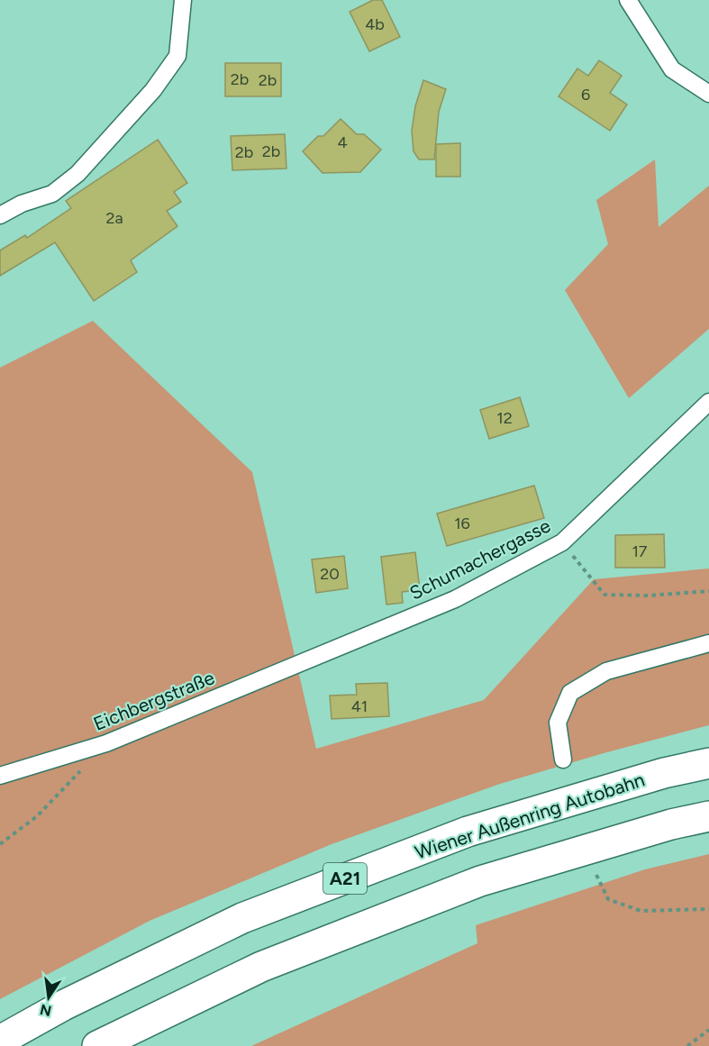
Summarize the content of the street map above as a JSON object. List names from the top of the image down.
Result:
{
  "streets": {
    "highway": ["Wiener Außenring Autobahn", "A21"],
    "street": ["Schumachergasse", "Eichbergstraße"]
  },
  "crossings": [
    ["Schumachergasse", "Eichbergstraße"]
  ],
  "house_numbers": [
    "4b",
    "2b",
    "2b",
    "6",
    "4",
    "2b",
    "2b",
    "2a",
    "12",
    "16",
    "17",
    "20",
    "41"
  ],
  "north": "bottom"
}
